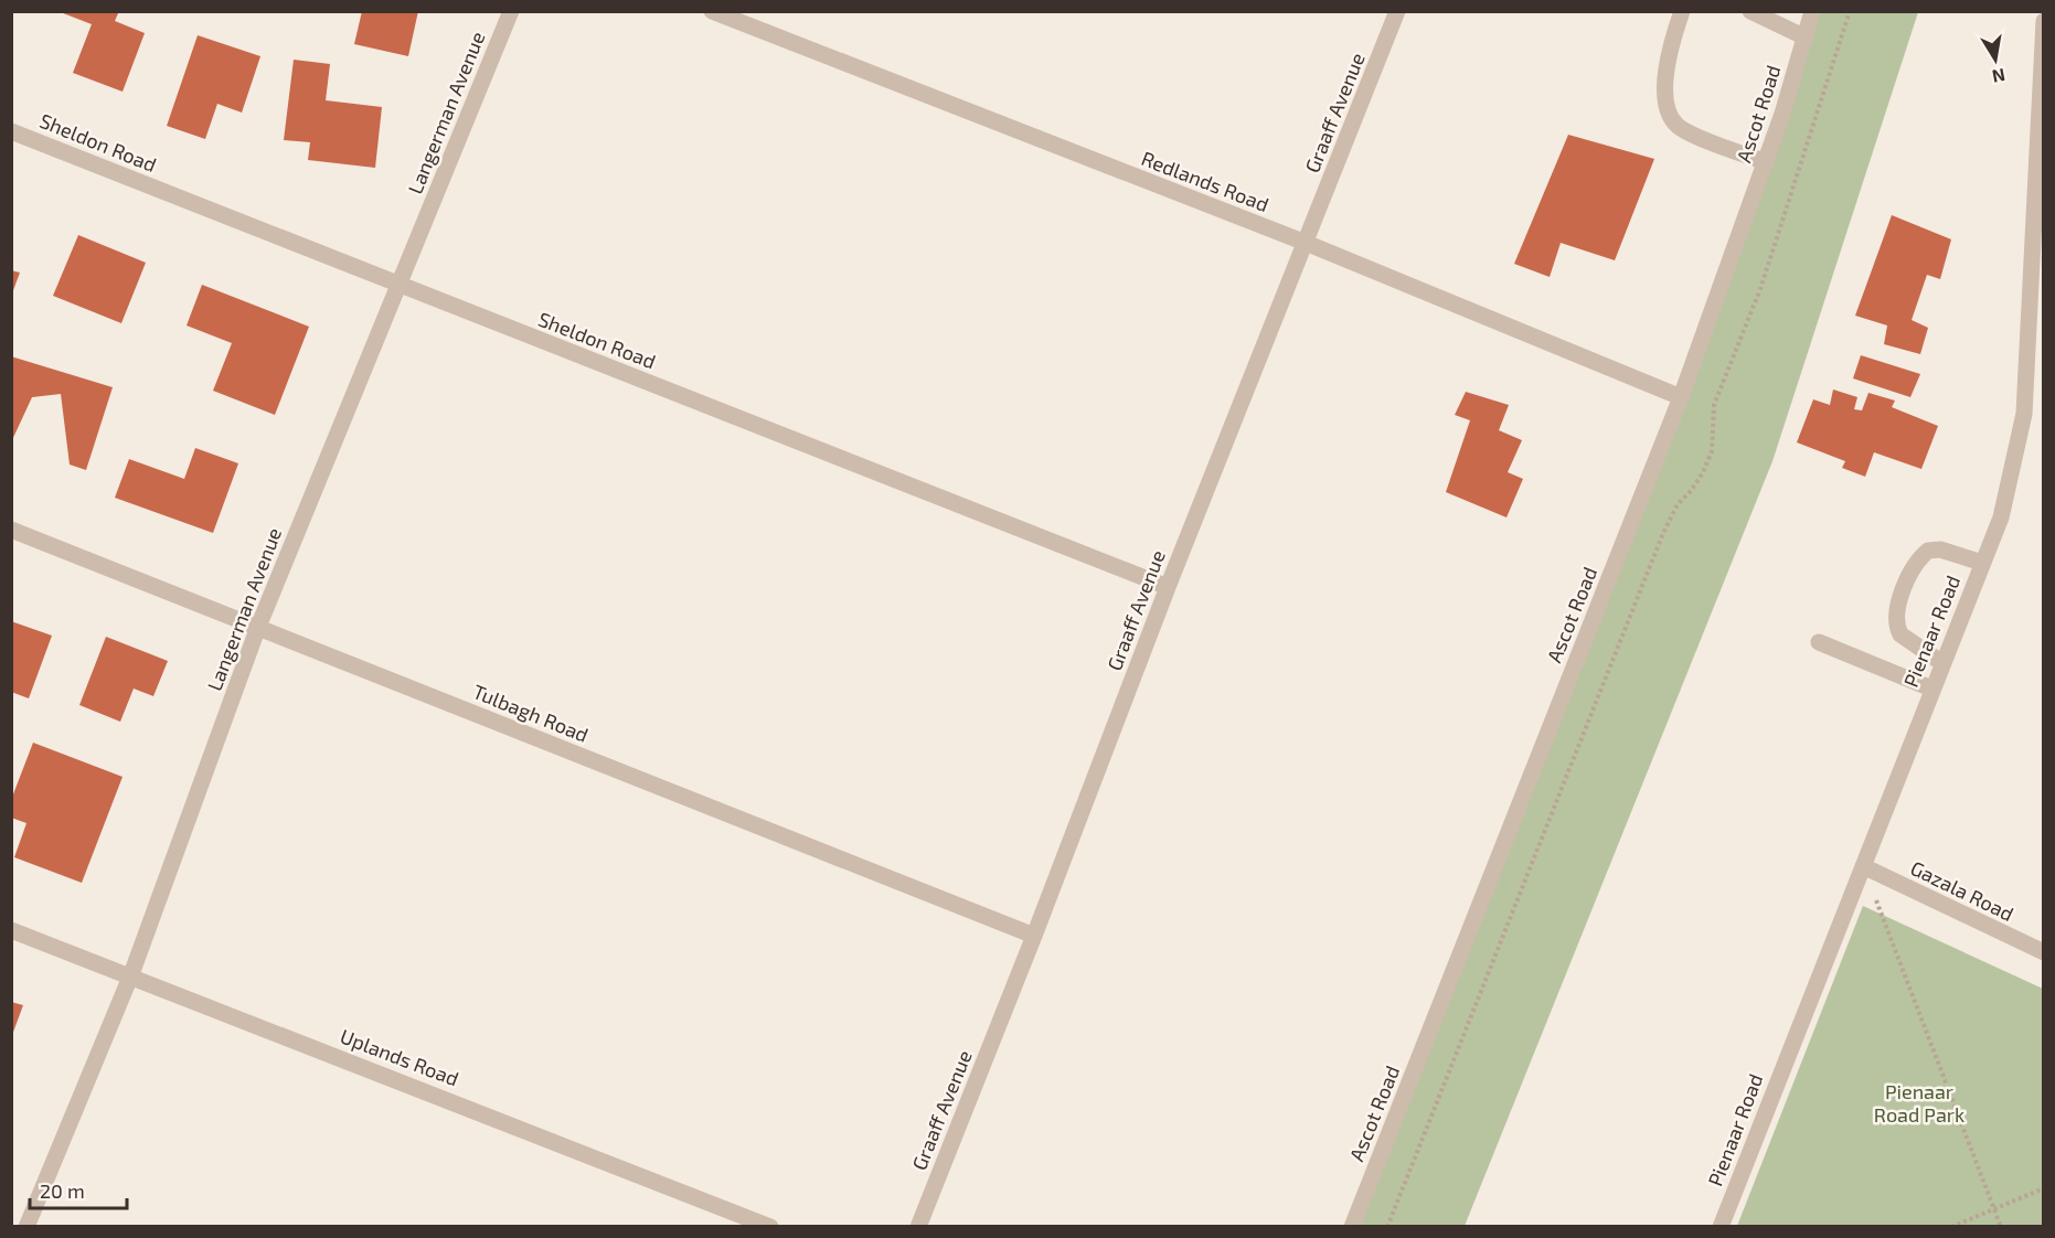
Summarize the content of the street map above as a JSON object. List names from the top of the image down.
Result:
{
  "streets": {
    "street": [
      "Langerman Avenue",
      "Graaff Avenue",
      "Ascot Road",
      "Sheldon Road",
      "Redlands Road",
      "Pienaar Road",
      "Tulbagh Road",
      "Gazala Road",
      "Uplands Road"
    ]
  },
  "crossings": [
    ["Langerman Avenue", "Sheldon Road"],
    ["Langerman Avenue", "Tulbagh Road"],
    ["Langerman Avenue", "Uplands Road"],
    ["Graaff Avenue", "Sheldon Road"],
    ["Graaff Avenue", "Redlands Road"],
    ["Graaff Avenue", "Tulbagh Road"],
    ["Ascot Road", "Redlands Road"],
    ["Pienaar Road", "Gazala Road"]
  ],
  "parks": ["Pienaar Road Park"],
  "scale_bar": "20 m",
  "north": "bottom"
}
